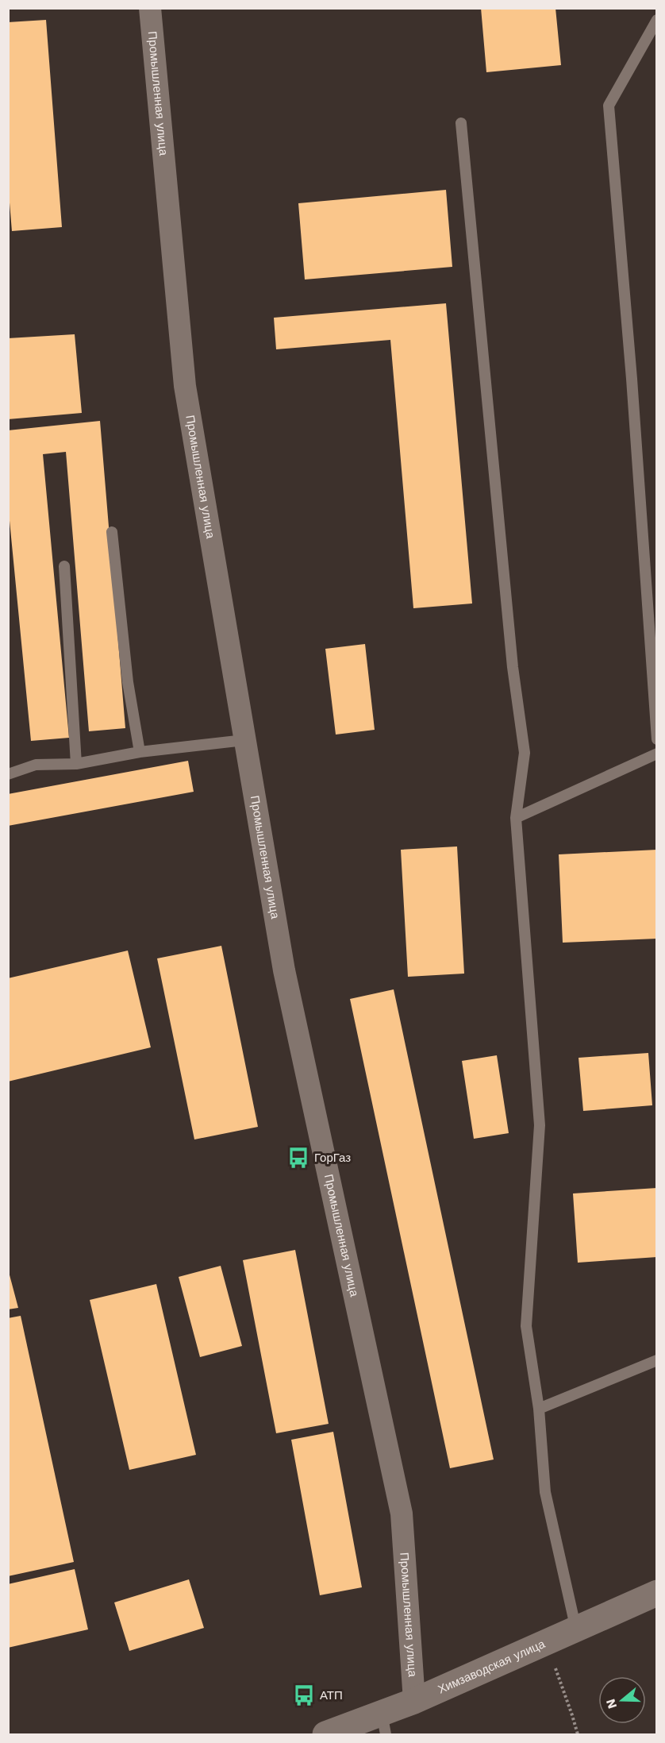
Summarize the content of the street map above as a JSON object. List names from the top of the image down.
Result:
{
  "streets": {
    "street": ["Промышленная улица", "Химзаводская улица"]
  },
  "crossings": [
    ["Промышленная улица", "Химзаводская улица"]
  ],
  "places": {
    "bus stop": ["ГорГаз", "АТП"]
  },
  "north": "left"
}
